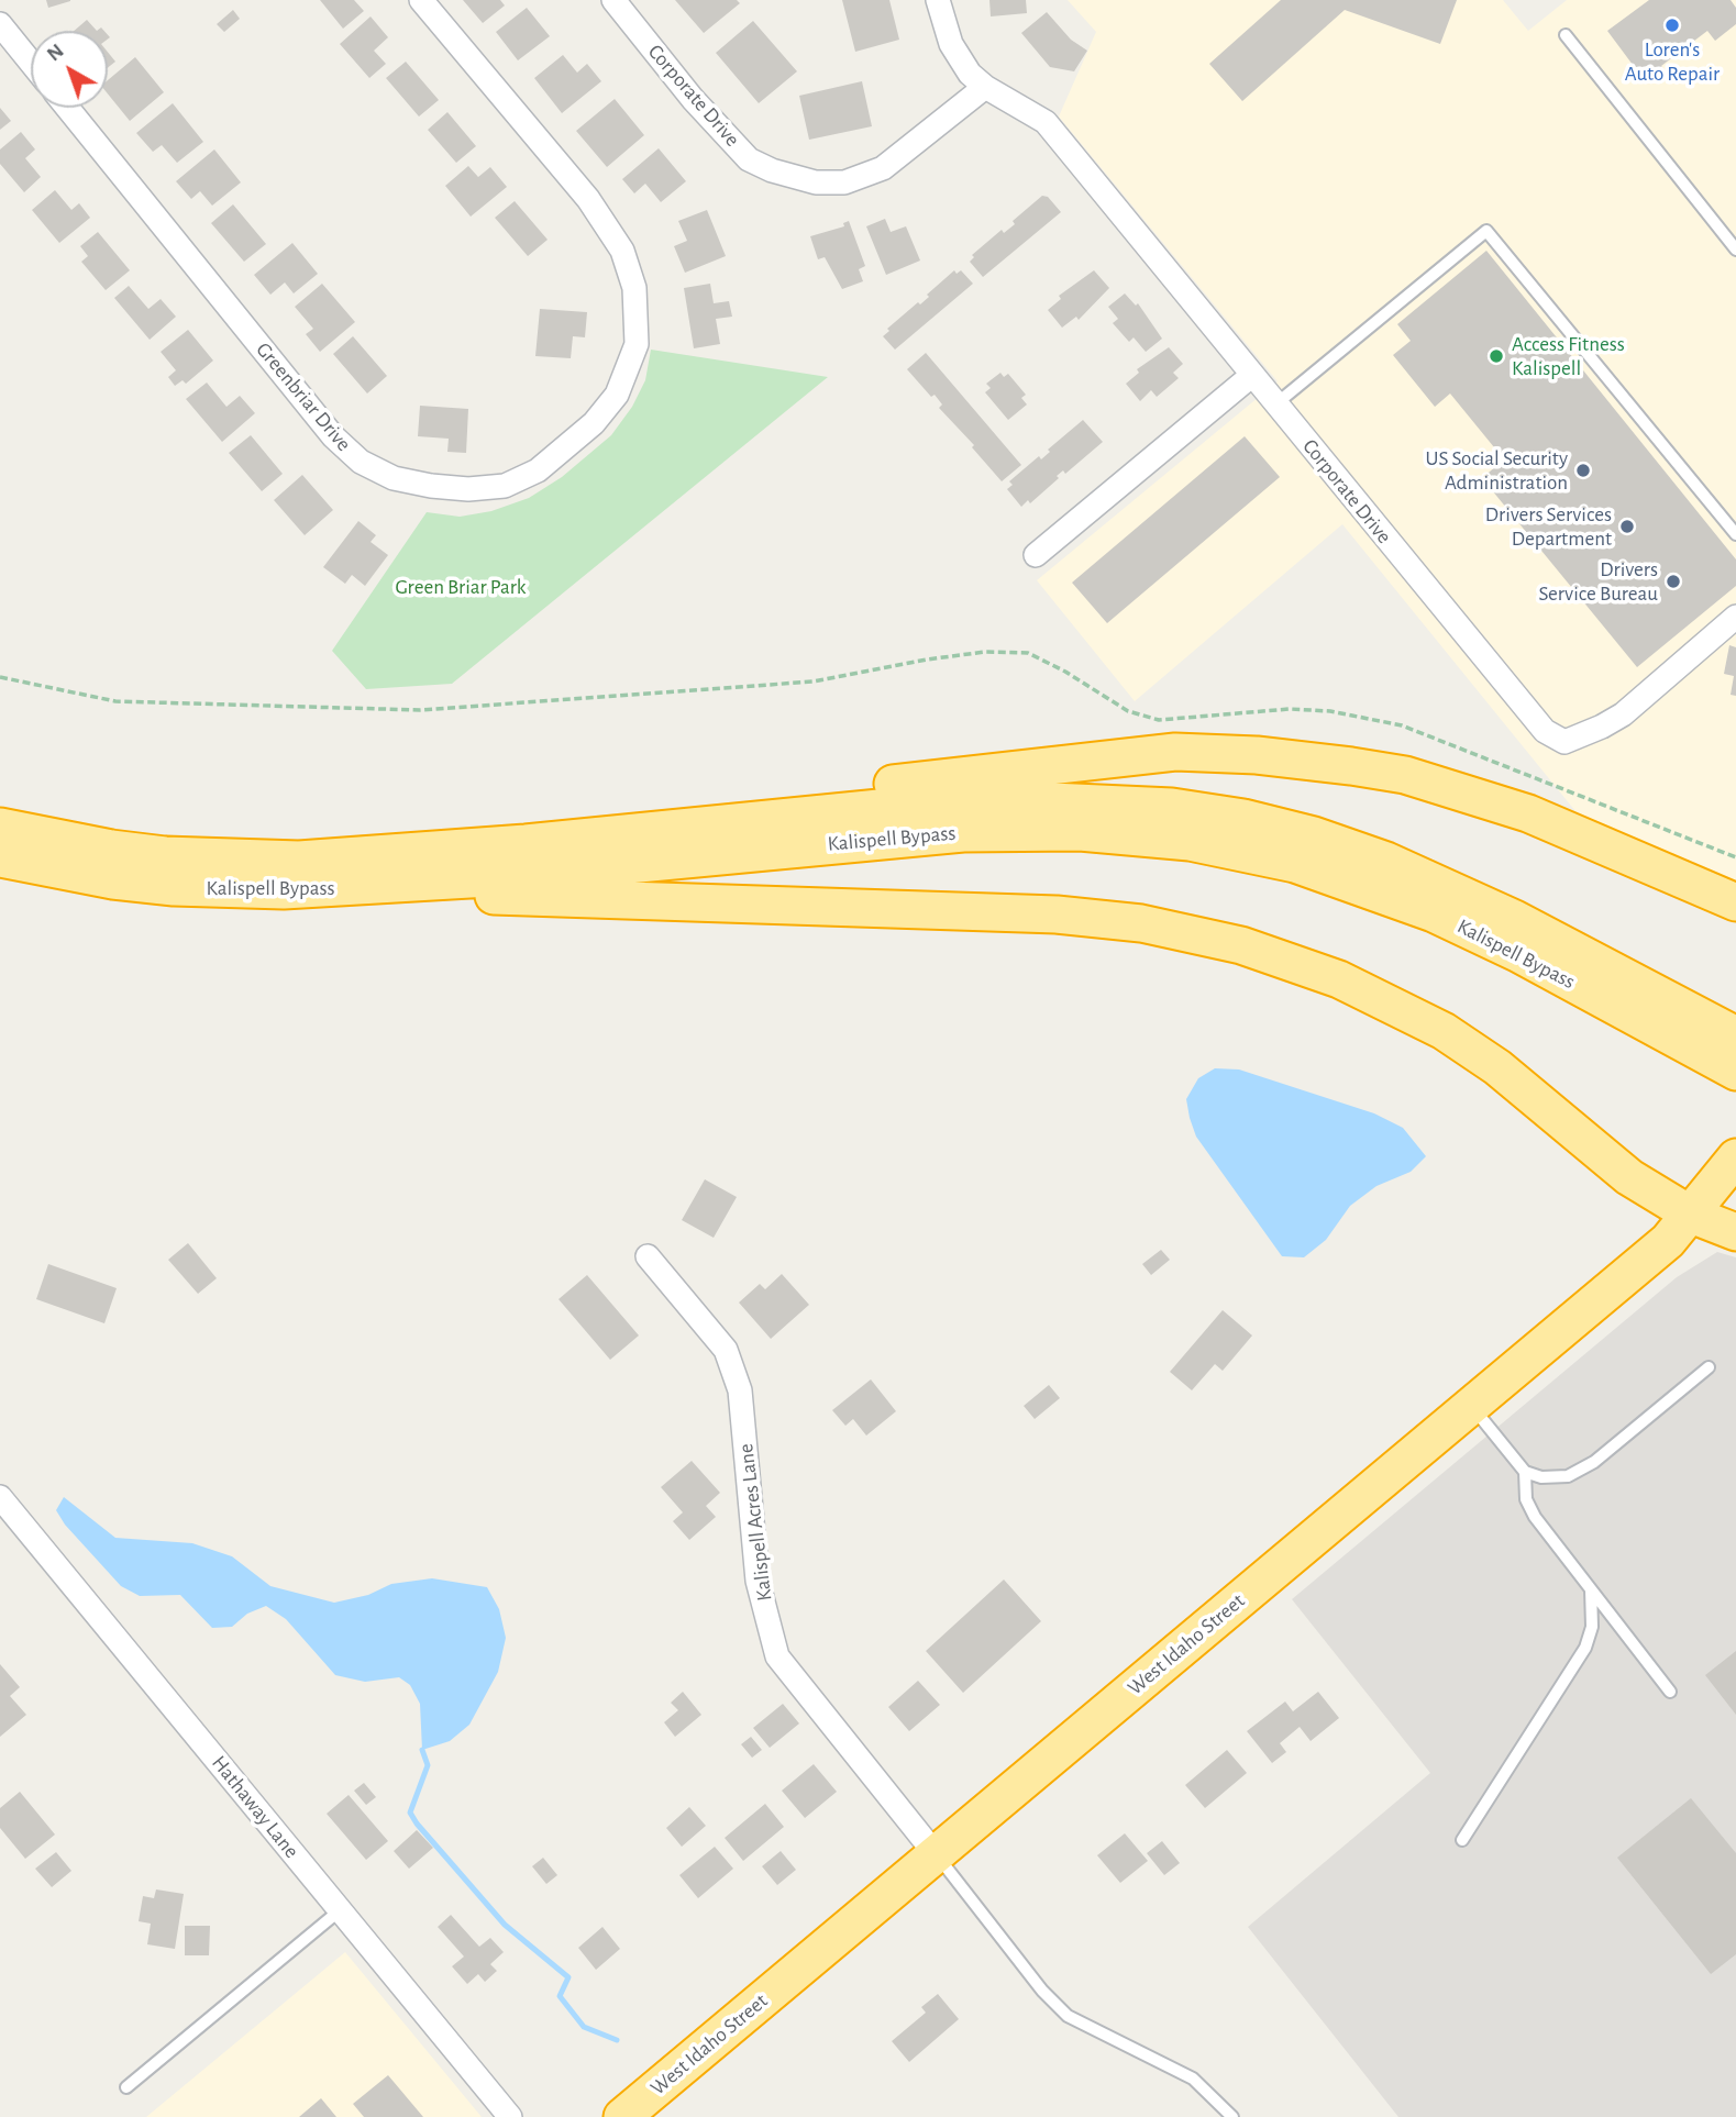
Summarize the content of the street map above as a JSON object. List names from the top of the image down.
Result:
{
  "streets": {
    "highway": ["Kalispell Bypass", "West Idaho Street"],
    "street": [
      "Corporate Drive",
      "Greenbriar Drive",
      "Kalispell Acres Lane",
      "Hathaway Lane"
    ]
  },
  "crossings": [
    ["Kalispell Acres Lane", "West Idaho Street"]
  ],
  "parks": ["Green Briar Park"],
  "places": [
    "Loren's Auto Repair",
    "Access Fitness Kalispell",
    "US Social Security Administration",
    "Drivers Services Department",
    "Drivers Service Bureau"
  ],
  "north": "top left"
}
